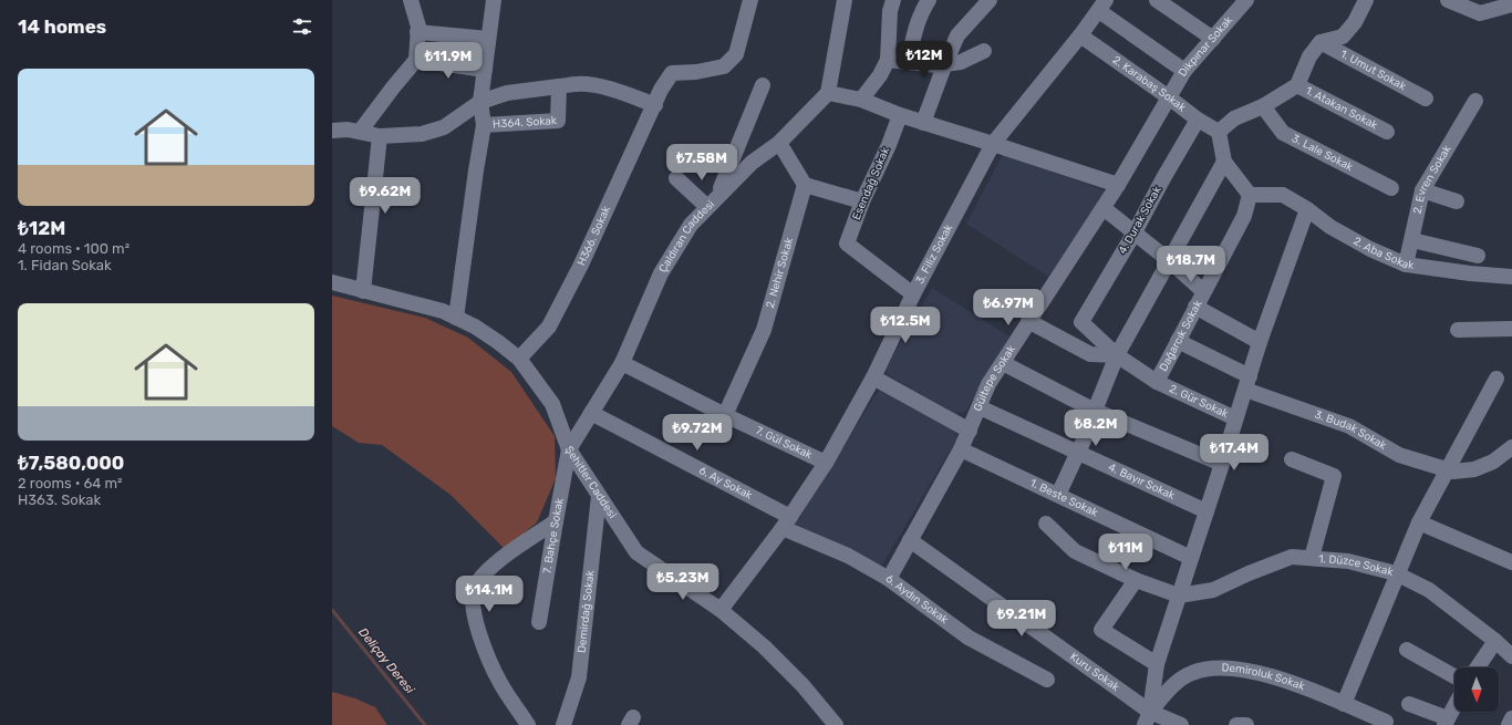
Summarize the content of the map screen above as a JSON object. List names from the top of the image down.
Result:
{
  "streets": {
    "street": [
      "Dikpınar Sokak",
      "1. Umut Sokak",
      "2. Karabaş Sokak",
      "1. Atakan Sokak",
      "H364. Sokak",
      "3. Lale Sokak",
      "2. Evren Sokak",
      "Esendağ Sokak",
      "4. Durak Sokak",
      "H366. Sokak",
      "Çaldıran Caddesi",
      "2. Aba Sokak",
      "3. Filiz Sokak",
      "2. Nehir Sokak",
      "Dağarcık Sokak",
      "Gültepe Sokak",
      "2. Gür Sokak",
      "3. Budak Sokak",
      "7. Gül Sokak",
      "4. Bayır Sokak",
      "Şehitler Caddesi",
      "6. Ay Sokak",
      "1. Beste Sokak",
      "7. Bahçe Sokak",
      "1. Düzce Sokak",
      "6. Aydın Sokak",
      "Demirdağ Sokak",
      "Kuru Sokak",
      "Demiroluk Sokak"
    ]
  },
  "crossings": [
    ["Dikpınar Sokak", "2. Karabaş Sokak"],
    ["Dikpınar Sokak", "Gültepe Sokak"],
    ["2. Karabaş Sokak", "4. Durak Sokak"],
    ["2. Karabaş Sokak", "3. Filiz Sokak"],
    ["2. Karabaş Sokak", "Gültepe Sokak"],
    ["H364. Sokak", "Şehitler Caddesi"],
    ["2. Evren Sokak", "2. Aba Sokak"],
    ["Esendağ Sokak", "3. Filiz Sokak"],
    ["4. Durak Sokak", "2. Gür Sokak"],
    ["H366. Sokak", "Şehitler Caddesi"],
    ["Çaldıran Caddesi", "7. Gül Sokak"],
    ["Çaldıran Caddesi", "Şehitler Caddesi"],
    ["Çaldıran Caddesi", "6. Ay Sokak"],
    ["Çaldıran Caddesi", "7. Bahçe Sokak"],
    ["2. Aba Sokak", "Dağarcık Sokak"],
    ["3. Filiz Sokak", "7. Gül Sokak"],
    ["3. Filiz Sokak", "Şehitler Caddesi"],
    ["3. Filiz Sokak", "6. Ay Sokak"],
    ["3. Filiz Sokak", "6. Aydın Sokak"],
    ["2. Nehir Sokak", "7. Gül Sokak"],
    ["Dağarcık Sokak", "2. Gür Sokak"],
    ["Dağarcık Sokak", "3. Budak Sokak"],
    ["Gültepe Sokak", "4. Bayır Sokak"],
    ["Gültepe Sokak", "1. Beste Sokak"],
    ["Gültepe Sokak", "6. Aydın Sokak"],
    ["Gültepe Sokak", "Kuru Sokak"],
    ["Şehitler Caddesi", "7. Bahçe Sokak"],
    ["Şehitler Caddesi", "Demirdağ Sokak"],
    ["6. Ay Sokak", "6. Aydın Sokak"],
    ["Kuru Sokak", "Demiroluk Sokak"]
  ],
  "water": ["Deliçay Deresi"],
  "north": "bottom",
  "page": {
    "heading": "14 homes",
    "price": [
      "₺12M",
      "₺11.9M",
      "₺7.58M",
      "₺9.62M",
      "₺18.7M",
      "₺6.97M",
      "₺12.5M",
      "₺8.2M",
      "₺9.72M",
      "₺17.4M",
      "₺11M",
      "₺5.23M",
      "₺14.1M",
      "₺9.21M"
    ],
    "list": [
      {
        "name": "₺12M",
        "note": "4 rooms · 100 m² · 1. Fidan Sokak"
      },
      {
        "name": "₺7,580,000",
        "note": "2 rooms · 64 m² · H363. Sokak"
      }
    ]
  }
}
